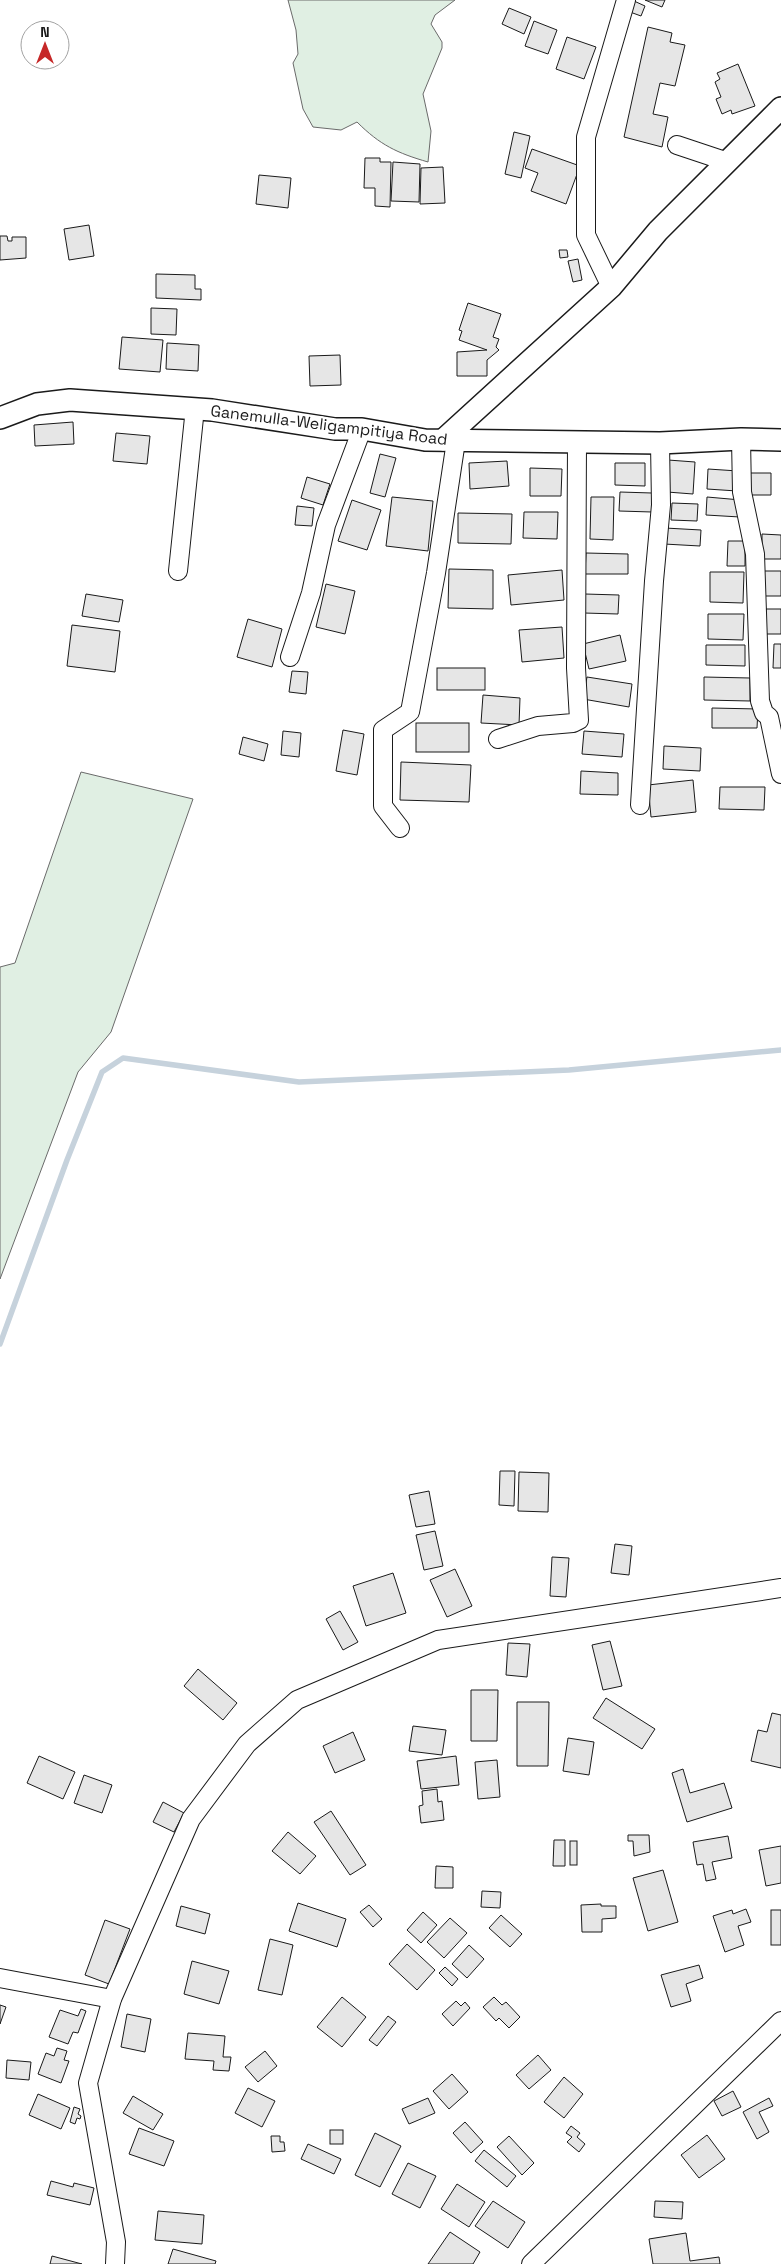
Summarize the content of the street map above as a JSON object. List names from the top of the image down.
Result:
{
  "streets": {
    "street": ["Ganemulla-Weligampitiya Road"]
  },
  "north": "top"
}
